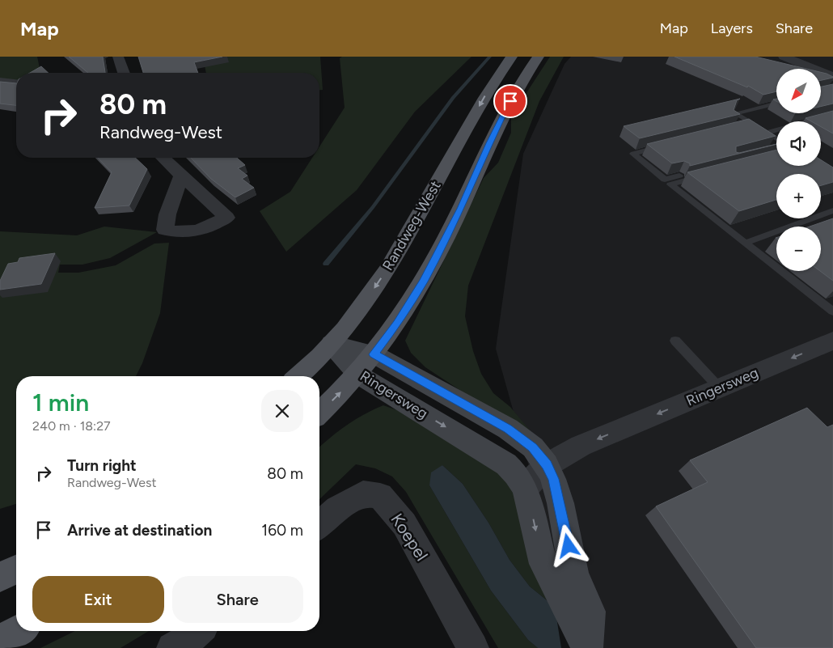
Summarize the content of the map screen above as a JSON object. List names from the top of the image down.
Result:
{
  "streets": {
    "main road": ["Randweg-West", "Ringersweg"],
    "street": ["Koepel"]
  },
  "crossings": [
    ["Randweg-West", "Ringersweg"]
  ],
  "north": "bottom left",
  "page": {
    "header": "Map",
    "nav": ["Map", "Layers", "Share"],
    "map_buttons": ["+", "−"],
    "turn": ["80 m", "Randweg-West"],
    "heading": ["1 min", "240 m · 18:27"],
    "list": [
      {
        "name": "Turn right",
        "note": "Randweg-West",
        "value": "80 m"
      },
      {
        "name": "Arrive at destination",
        "value": "160 m"
      }
    ],
    "buttons": ["Exit", "Share"]
  }
}
